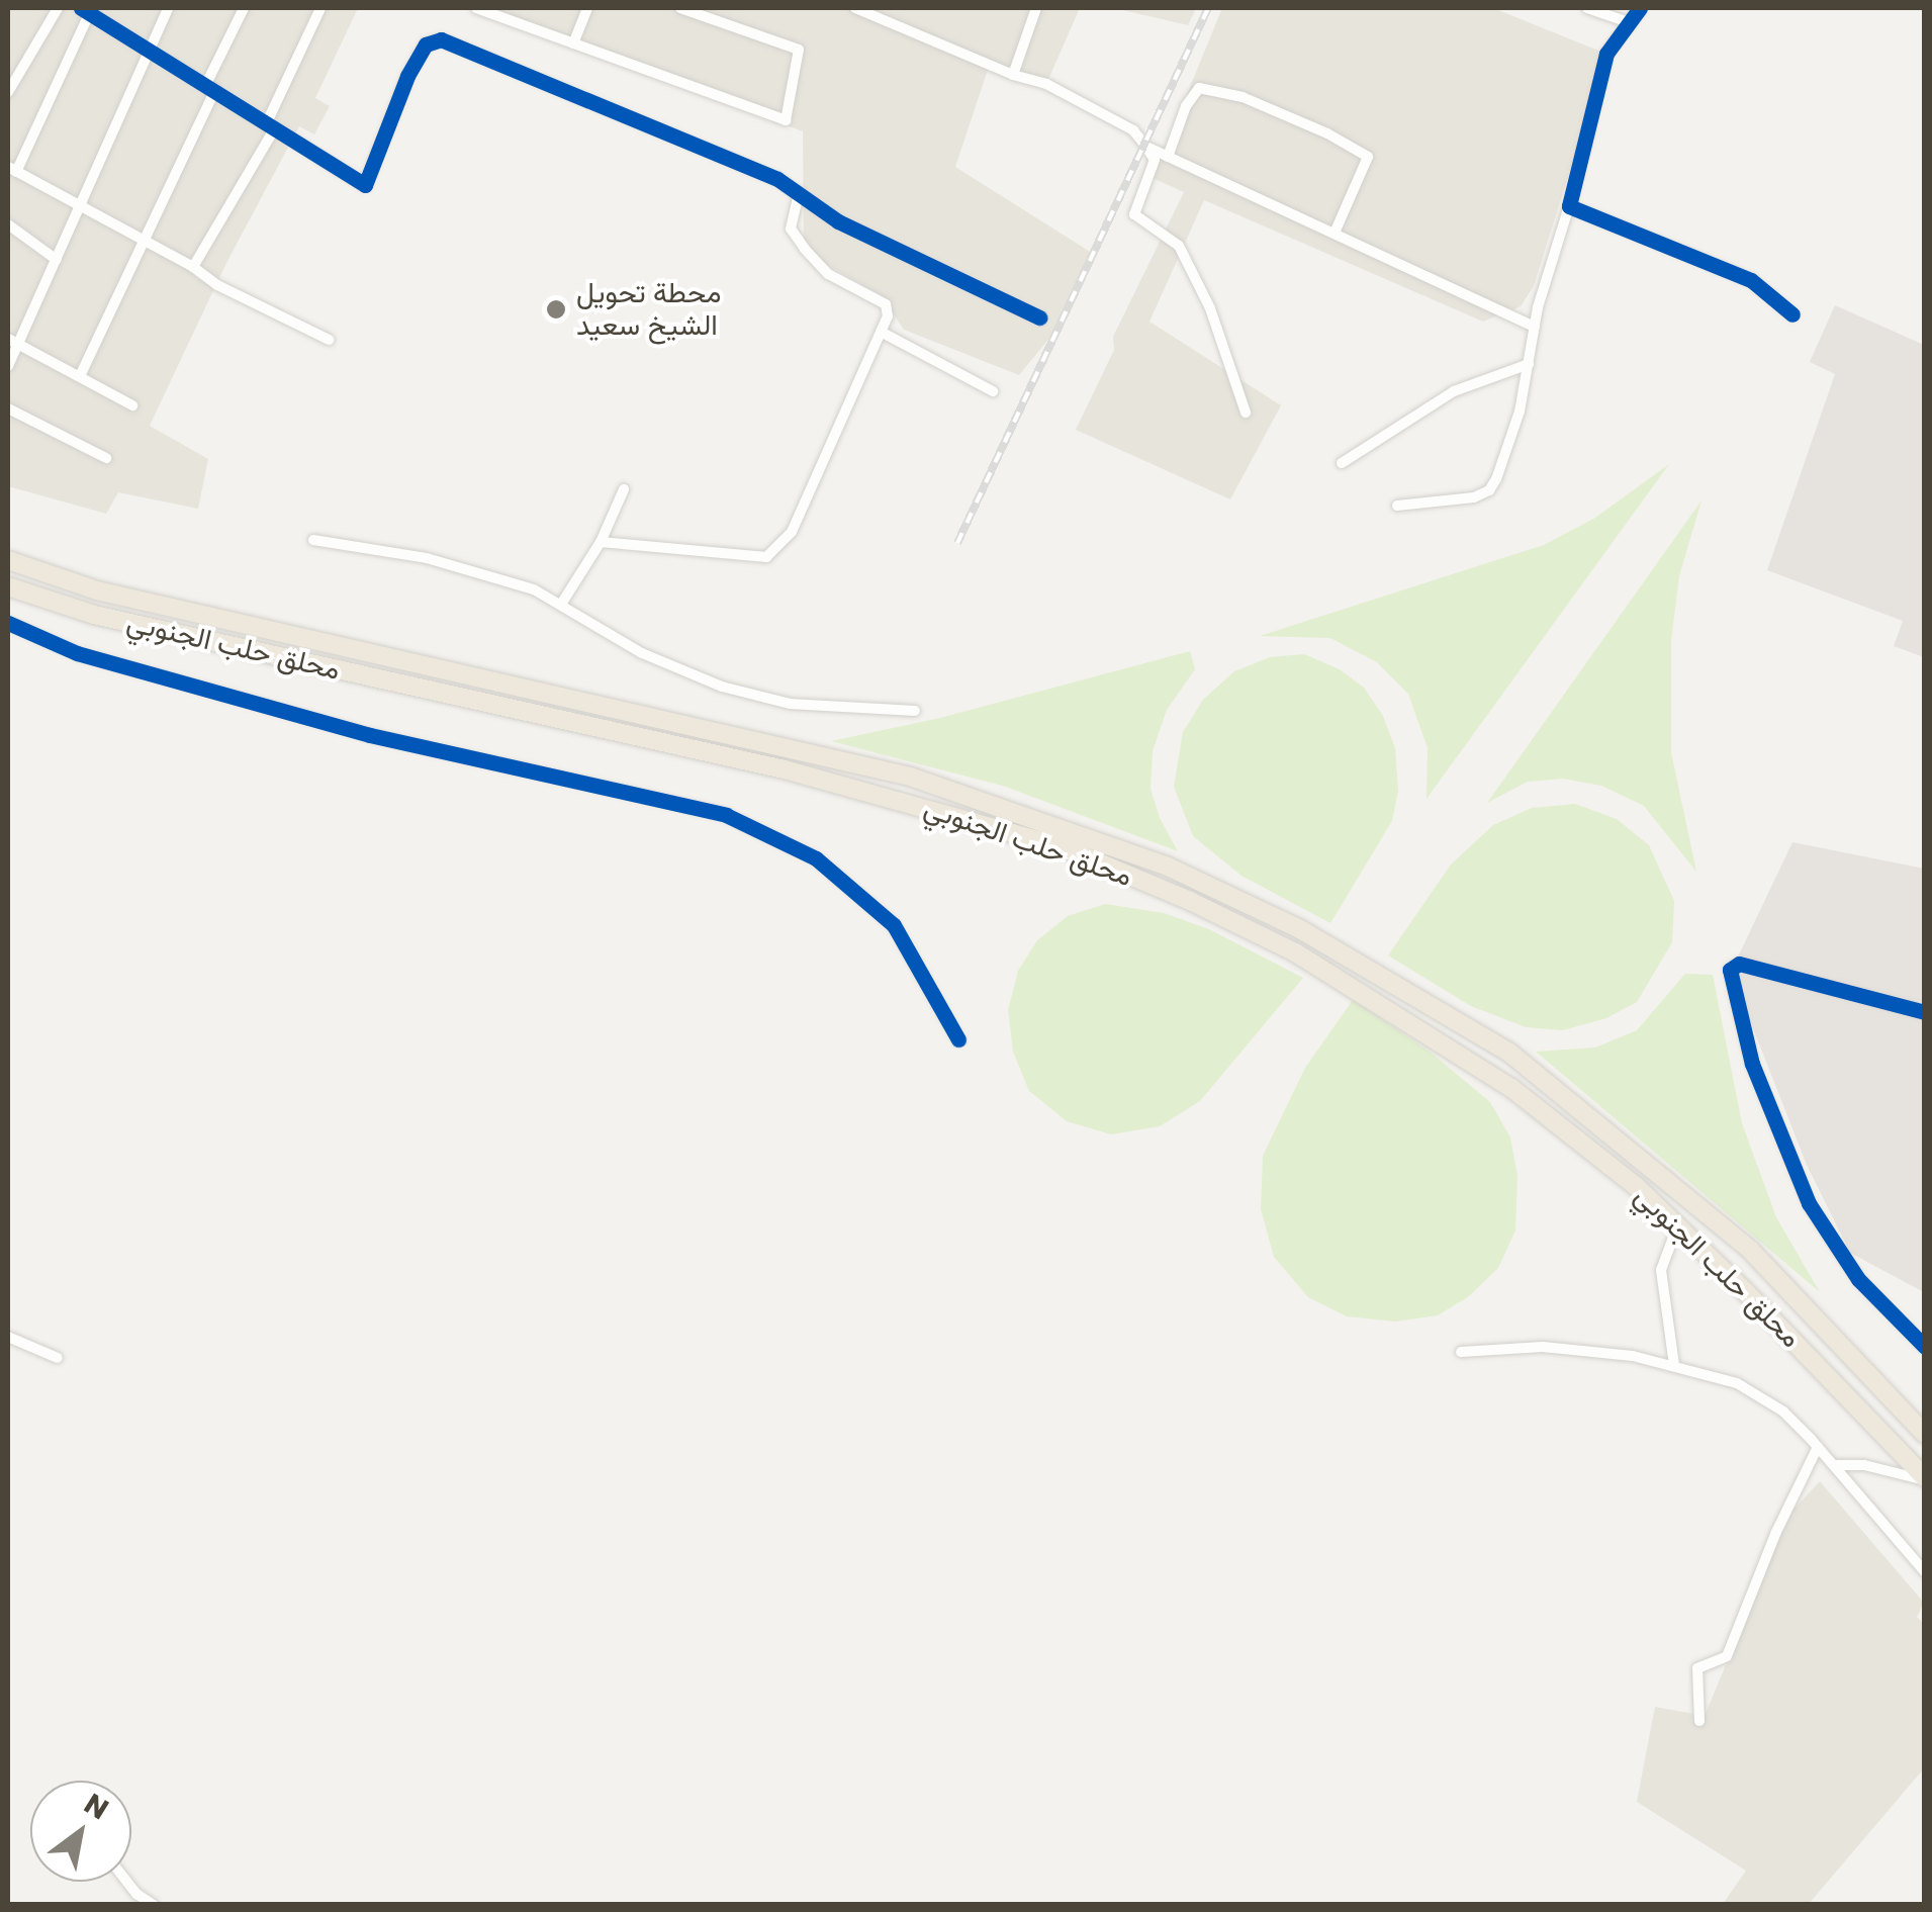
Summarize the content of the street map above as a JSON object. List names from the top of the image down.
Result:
{
  "streets": {
    "highway": ["محلق حلب الجنوبي"]
  },
  "places": ["محطة تحويل الشيخ سعيد"],
  "north": "top right"
}
